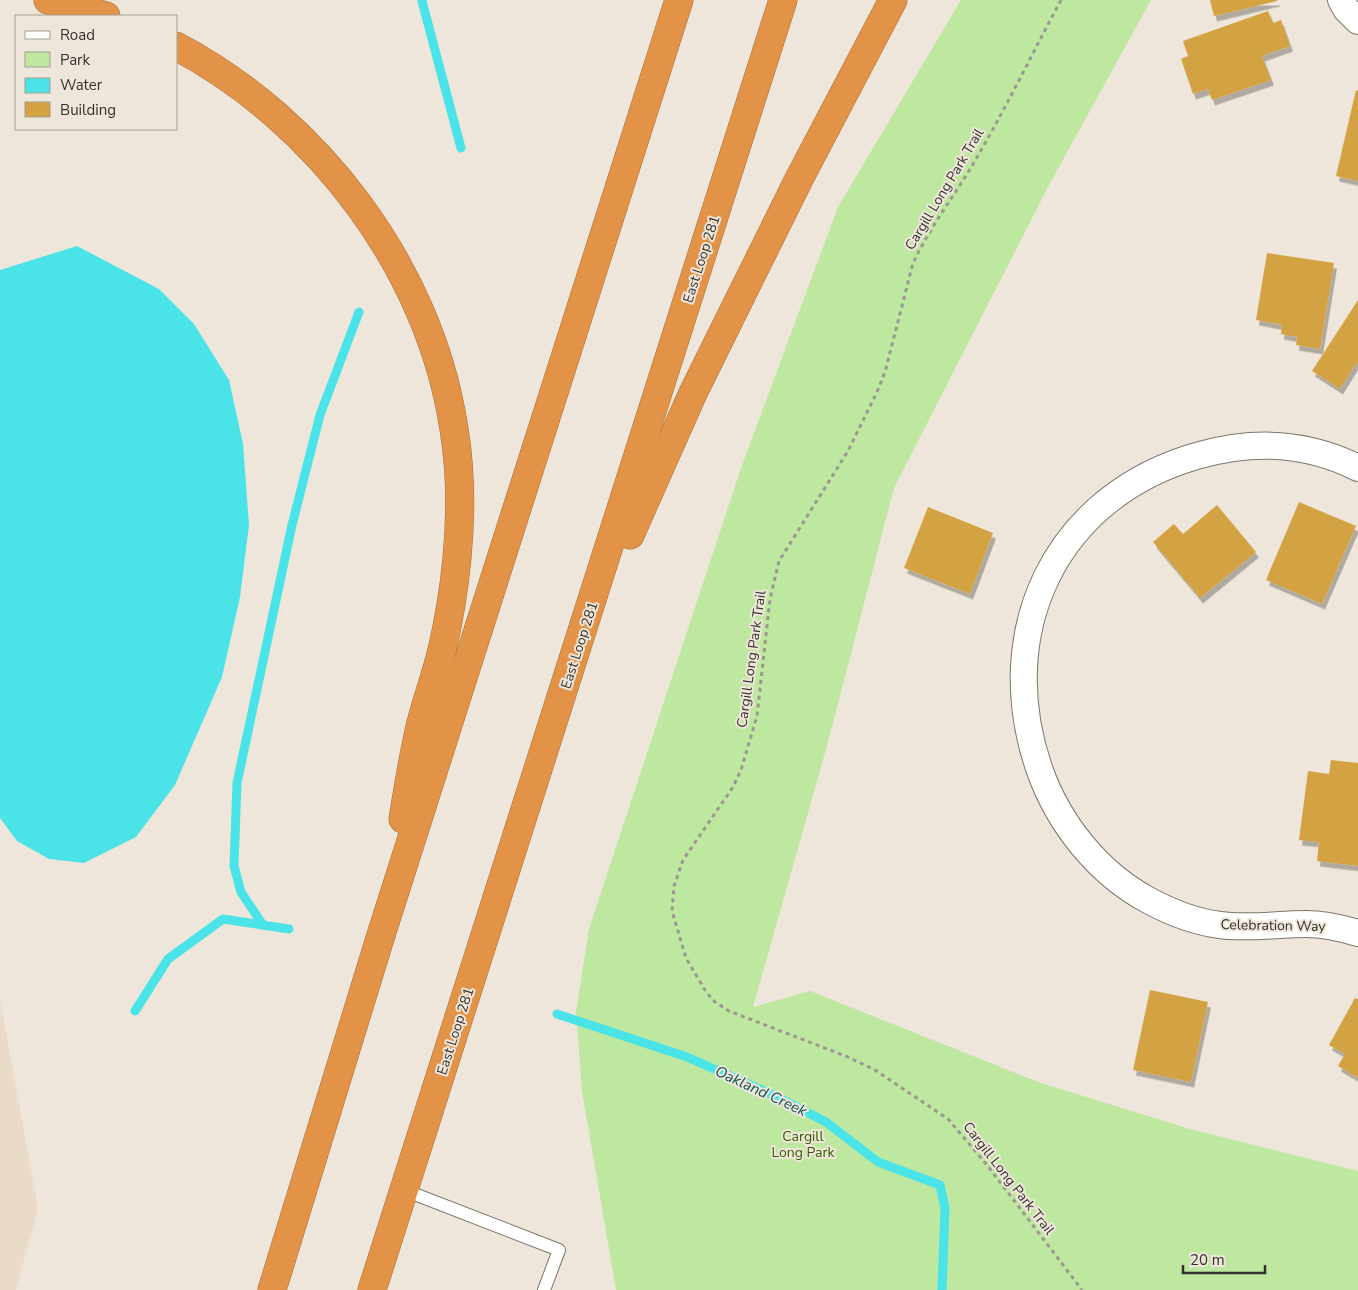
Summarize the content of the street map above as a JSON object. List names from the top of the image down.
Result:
{
  "streets": {
    "highway": ["East Loop 281"],
    "street": ["Celebration Way"],
    "path": ["Cargill Long Park Trail"]
  },
  "water": ["Oakland Creek"],
  "parks": ["Cargill Long Park"],
  "legend": [
    "Road",
    "Park",
    "Water",
    "Building"
  ],
  "scale_bar": "20 m"
}
